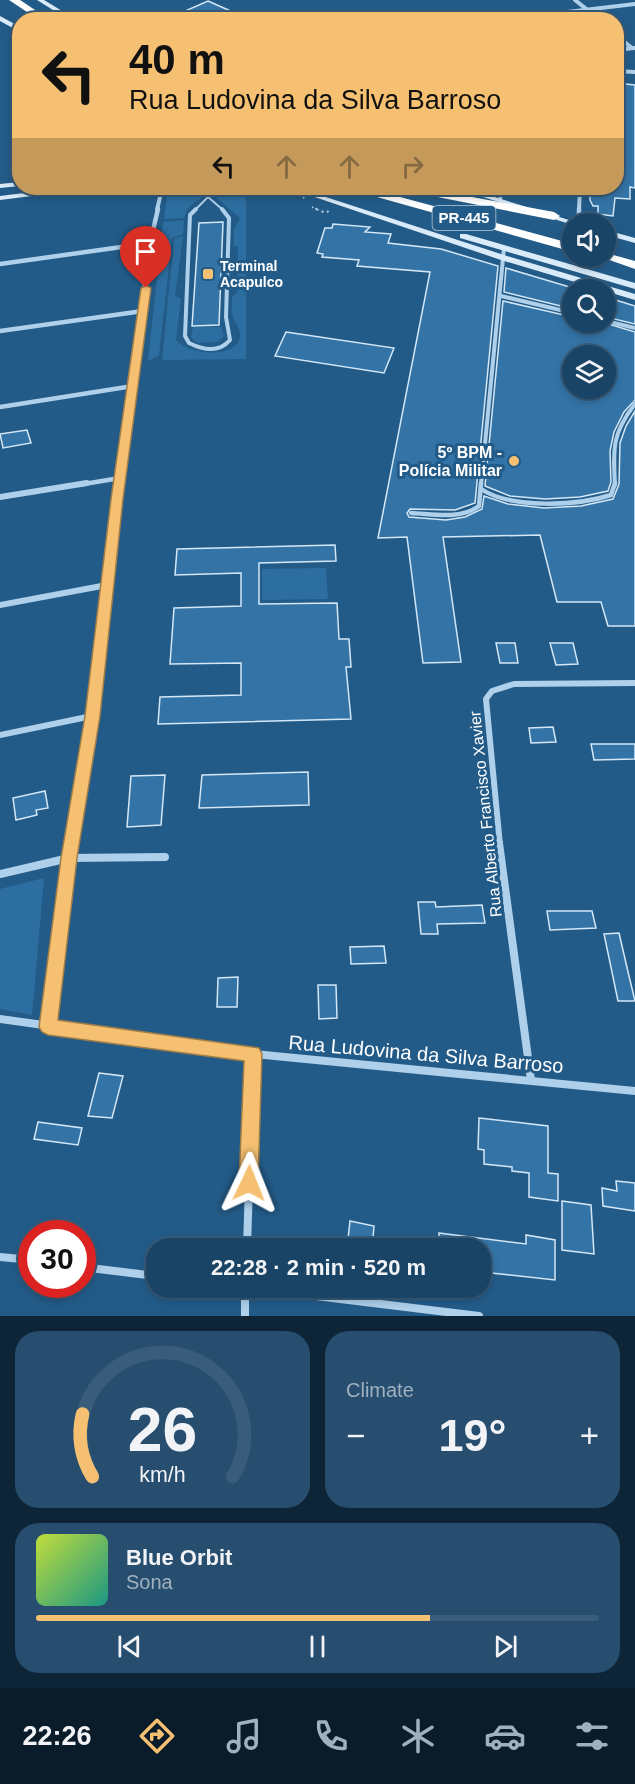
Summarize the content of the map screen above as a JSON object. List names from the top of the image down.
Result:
{
  "streets": {
    "highway": ["PR-445"],
    "street": ["Rua Alberto Francisco Xavier", "Rua Ludovina da Silva Barroso"]
  },
  "crossings": [
    ["Rua Alberto Francisco Xavier", "Rua Ludovina da Silva Barroso"]
  ],
  "places": {
    "transit": ["Terminal Acapulco"],
    "other": ["5º BPM - Polícia Militar"]
  },
  "page": {
    "turn": ["40 m", "Rua Ludovina da Silva Barroso"],
    "limit": "30",
    "trip": "22:28 · 2 min · 520 m",
    "tile": "Climate",
    "heat": ["−", "19°", "+"],
    "song": ["Blue Orbit", "Sona"],
    "tabs": "22:26",
    "gauge": ["26", "km/h"]
  }
}
